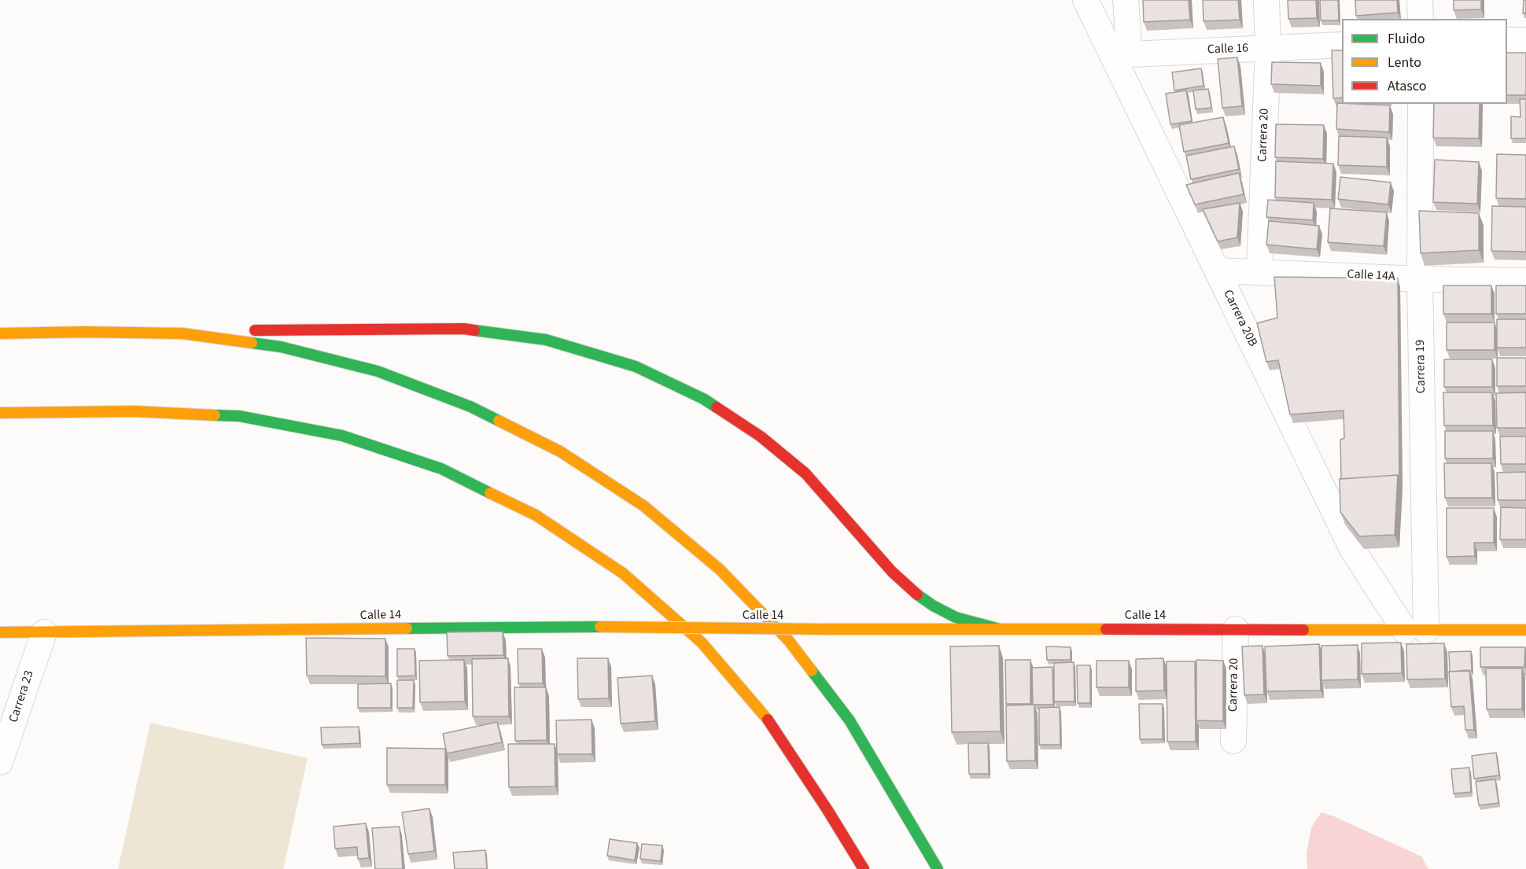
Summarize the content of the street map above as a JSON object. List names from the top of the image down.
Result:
{
  "streets": {
    "main road": ["Calle 14"],
    "street": [
      "Calle 16",
      "Carrera 20",
      "Calle 14A",
      "Carrera 20B",
      "Carrera 19",
      "Carrera 23"
    ]
  },
  "crossings": [
    ["Calle 16", "Carrera 20"],
    ["Calle 16", "Carrera 20B"],
    ["Carrera 20", "Calle 14A"],
    ["Carrera 20", "Calle 14"],
    ["Calle 14A", "Carrera 20B"],
    ["Calle 14A", "Carrera 19"],
    ["Carrera 20B", "Carrera 19"],
    ["Carrera 20B", "Calle 14"],
    ["Carrera 19", "Calle 14"],
    ["Calle 14", "Carrera 23"]
  ],
  "legend": ["Fluido", "Lento", "Atasco"]
}
